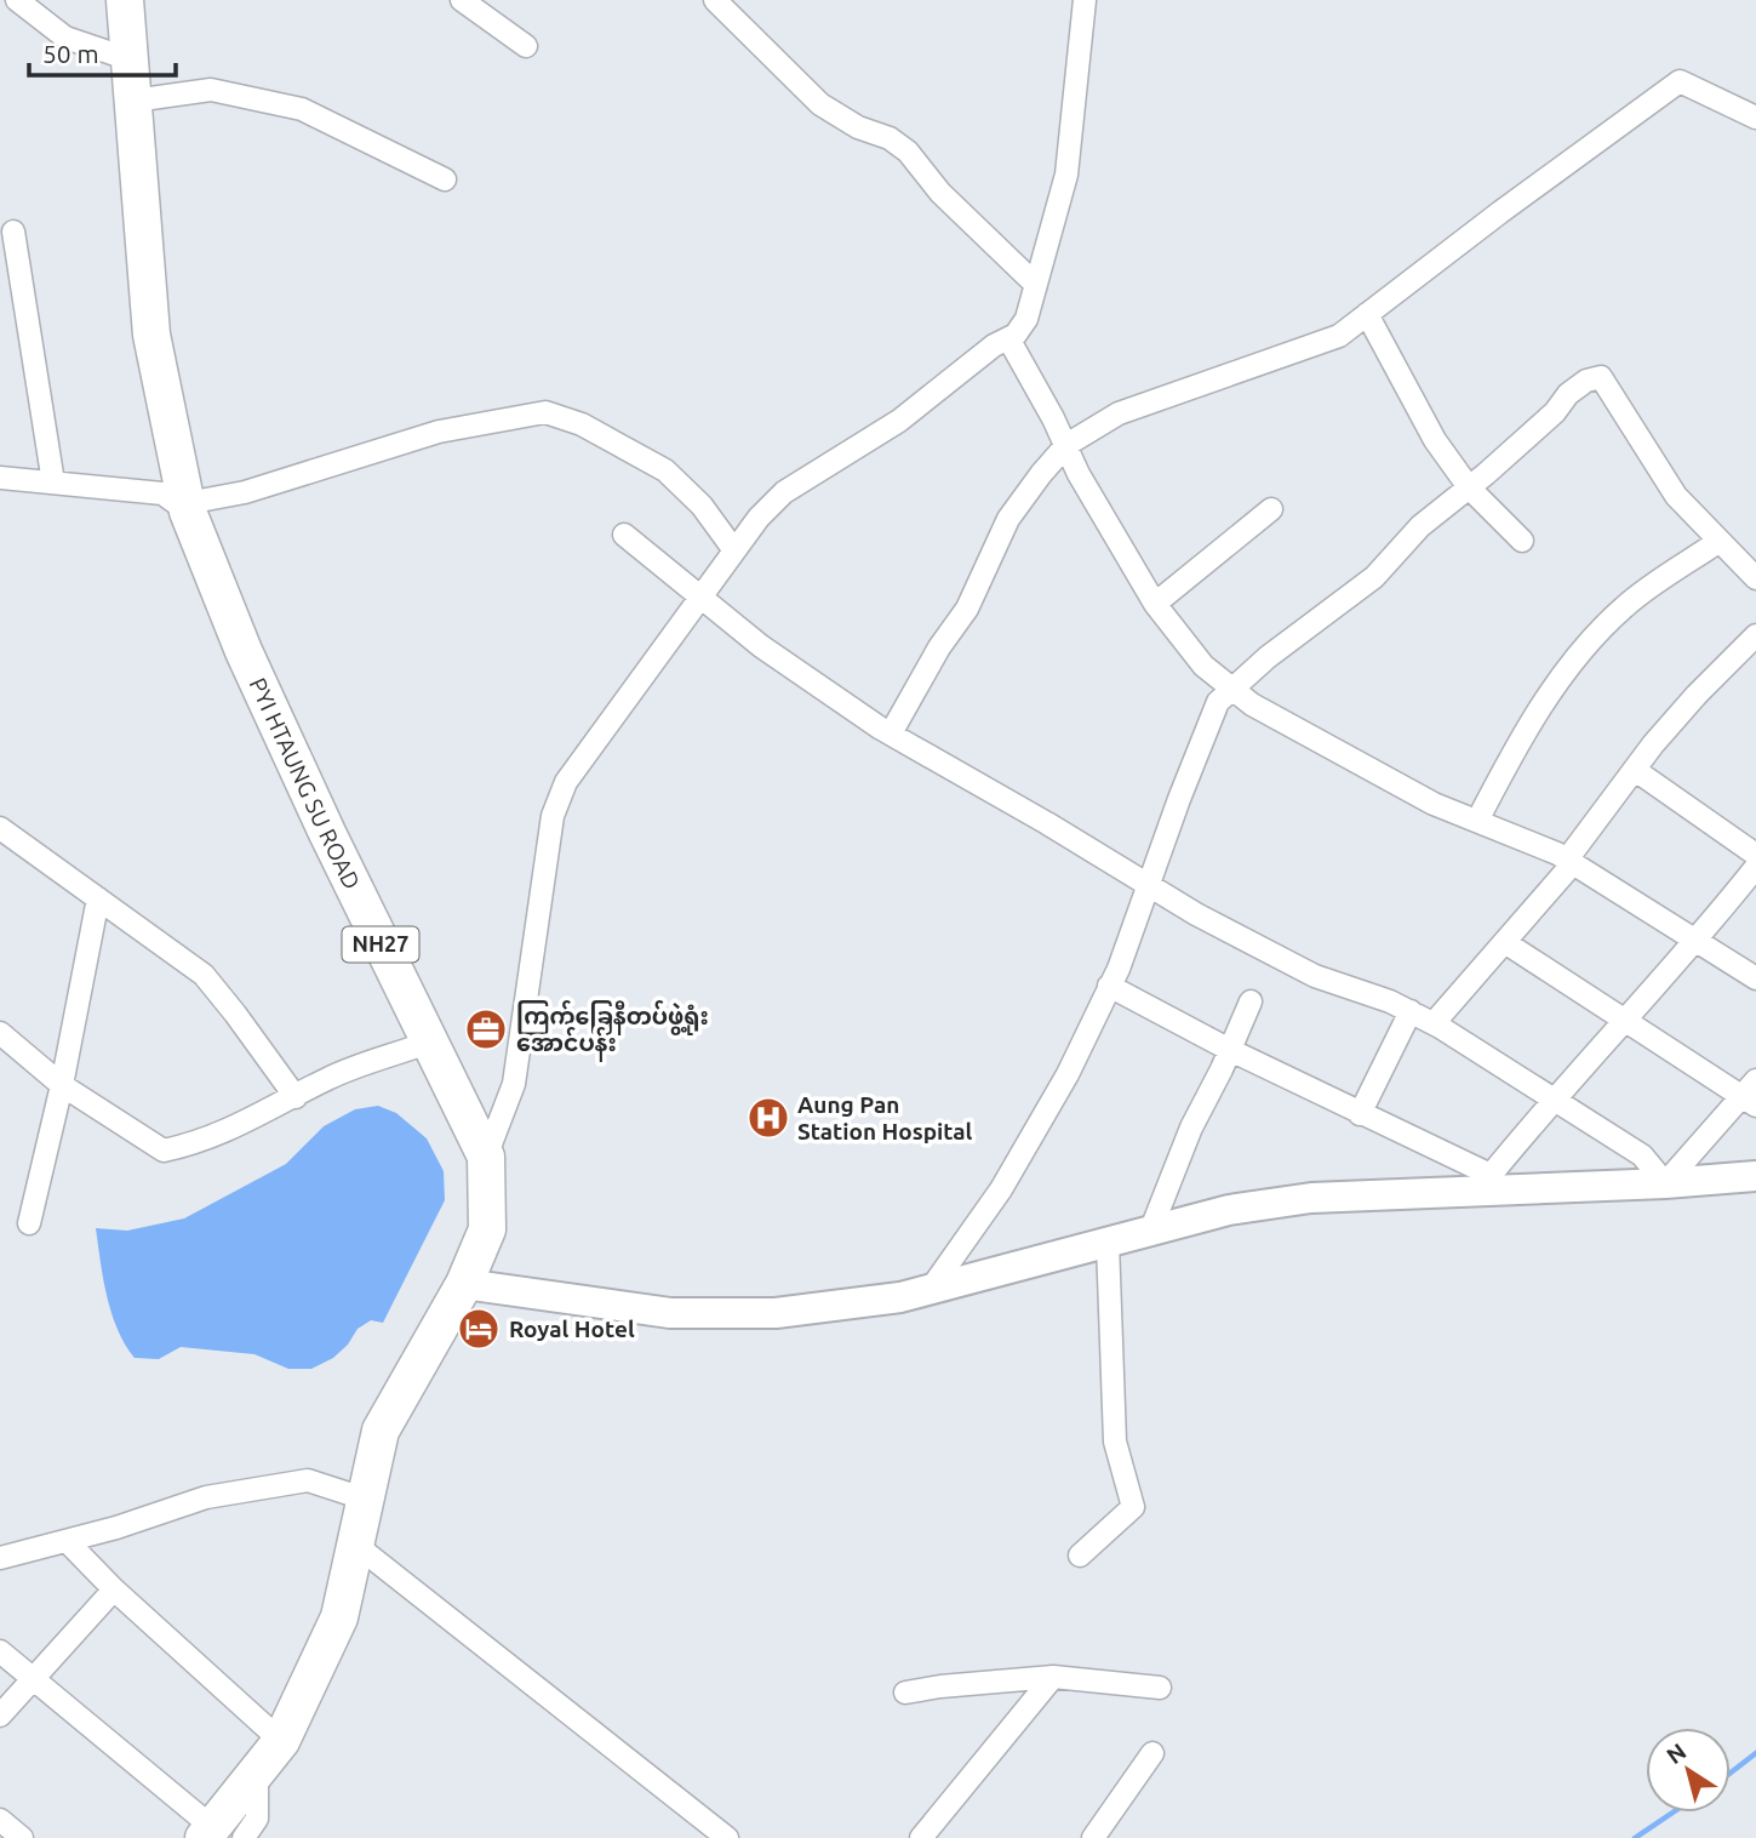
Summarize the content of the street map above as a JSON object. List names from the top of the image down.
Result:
{
  "streets": {
    "highway": ["PYI HTAUNG SU ROAD", "NH27"]
  },
  "places": {
    "office": ["ကြက်ခြေနီတပ်ဖွဲ့ရုံး အောင်ပန်း"],
    "hospital": ["Aung Pan Station Hospital"],
    "hotel": ["Royal Hotel"]
  },
  "scale_bar": "50 m",
  "north": "top left"
}
